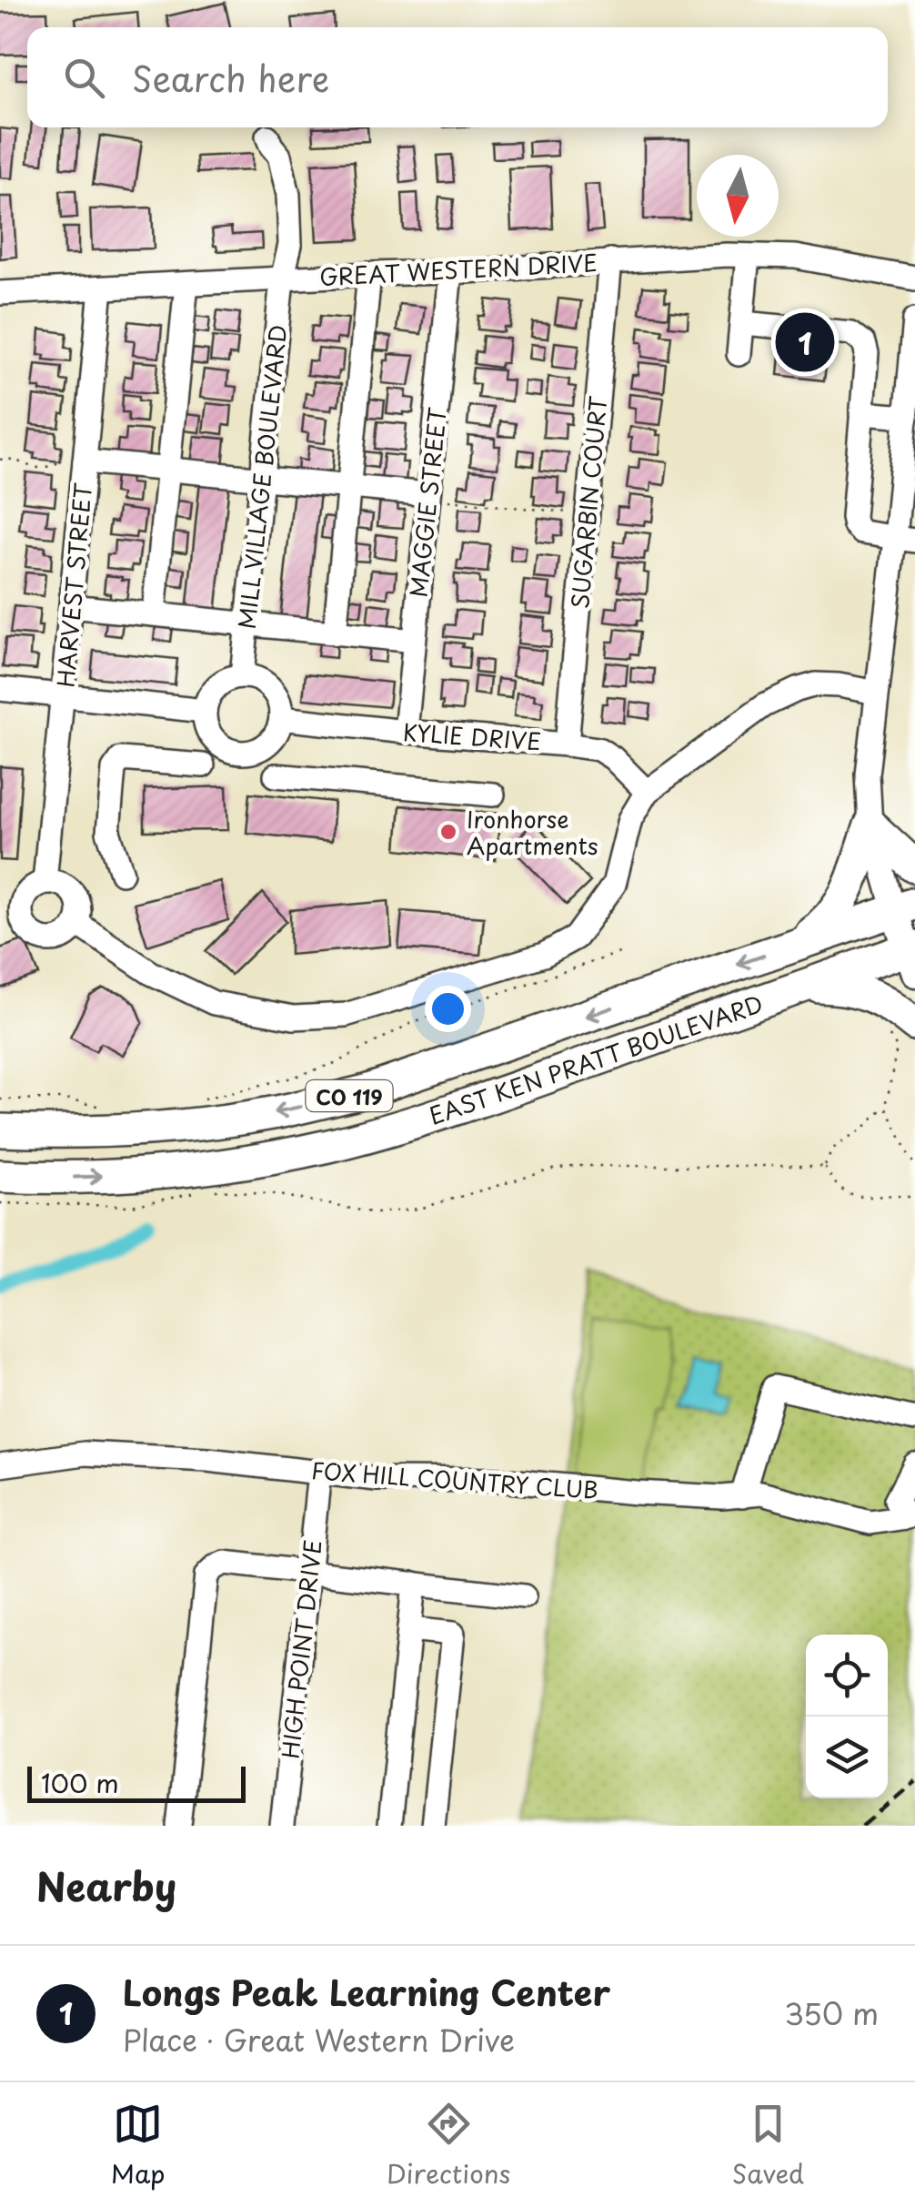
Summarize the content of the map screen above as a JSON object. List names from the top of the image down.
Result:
{
  "streets": {
    "highway": ["EAST KEN PRATT BOULEVARD", "CO 119"],
    "street": [
      "GREAT WESTERN DRIVE",
      "MILL VILLAGE BOULEVARD",
      "MAGGIE STREET",
      "SUGARBIN COURT",
      "HARVEST STREET",
      "KYLIE DRIVE",
      "FOX HILL COUNTRY CLUB",
      "HIGH POINT DRIVE"
    ]
  },
  "crossings": [
    ["GREAT WESTERN DRIVE", "MILL VILLAGE BOULEVARD"],
    ["GREAT WESTERN DRIVE", "MAGGIE STREET"],
    ["GREAT WESTERN DRIVE", "SUGARBIN COURT"],
    ["GREAT WESTERN DRIVE", "HARVEST STREET"],
    ["MILL VILLAGE BOULEVARD", "KYLIE DRIVE"],
    ["MAGGIE STREET", "KYLIE DRIVE"],
    ["SUGARBIN COURT", "KYLIE DRIVE"],
    ["FOX HILL COUNTRY CLUB", "HIGH POINT DRIVE"]
  ],
  "places": ["Ironhorse Apartments"],
  "scale_bar": "100 m",
  "north": "bottom",
  "page": {
    "search": "Search here",
    "pins": "1",
    "scale": "100 m",
    "heading": "Nearby",
    "list": [
      {
        "mark": "1",
        "name": "Longs Peak Learning Center",
        "note": "Place · Great Western Drive",
        "value": "350 m"
      }
    ],
    "nav": ["Map", "Directions", "Saved"]
  }
}
